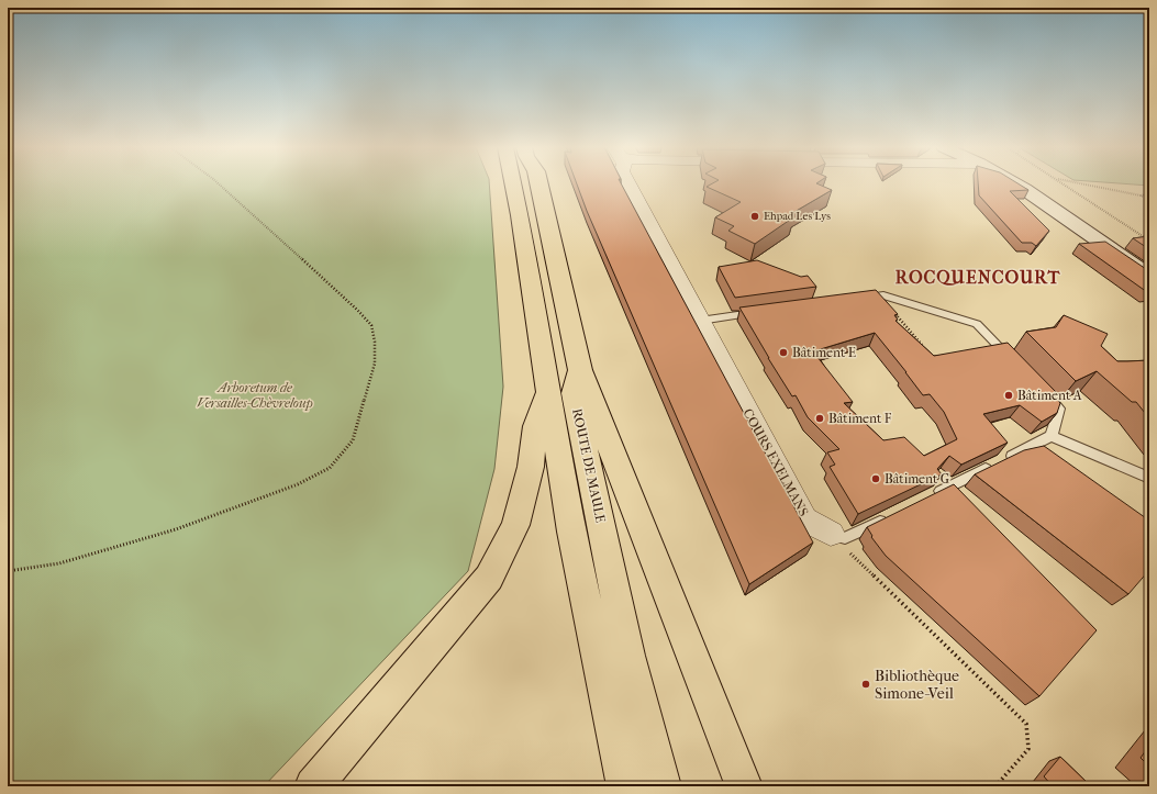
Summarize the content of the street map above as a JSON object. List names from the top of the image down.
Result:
{
  "streets": {
    "main road": ["ROUTE DE MAULE"],
    "street": ["COURS EXELMANS"]
  },
  "districts": ["ROCQUENCOURT"],
  "parks": ["Arboretum de Versailles-Chèvreloup"],
  "places": [
    "Ehpad Les Lys",
    "Bâtiment E",
    "Bâtiment A",
    "Bâtiment F",
    "Bâtiment G",
    "Bibliothèque Simone-Veil"
  ]
}
